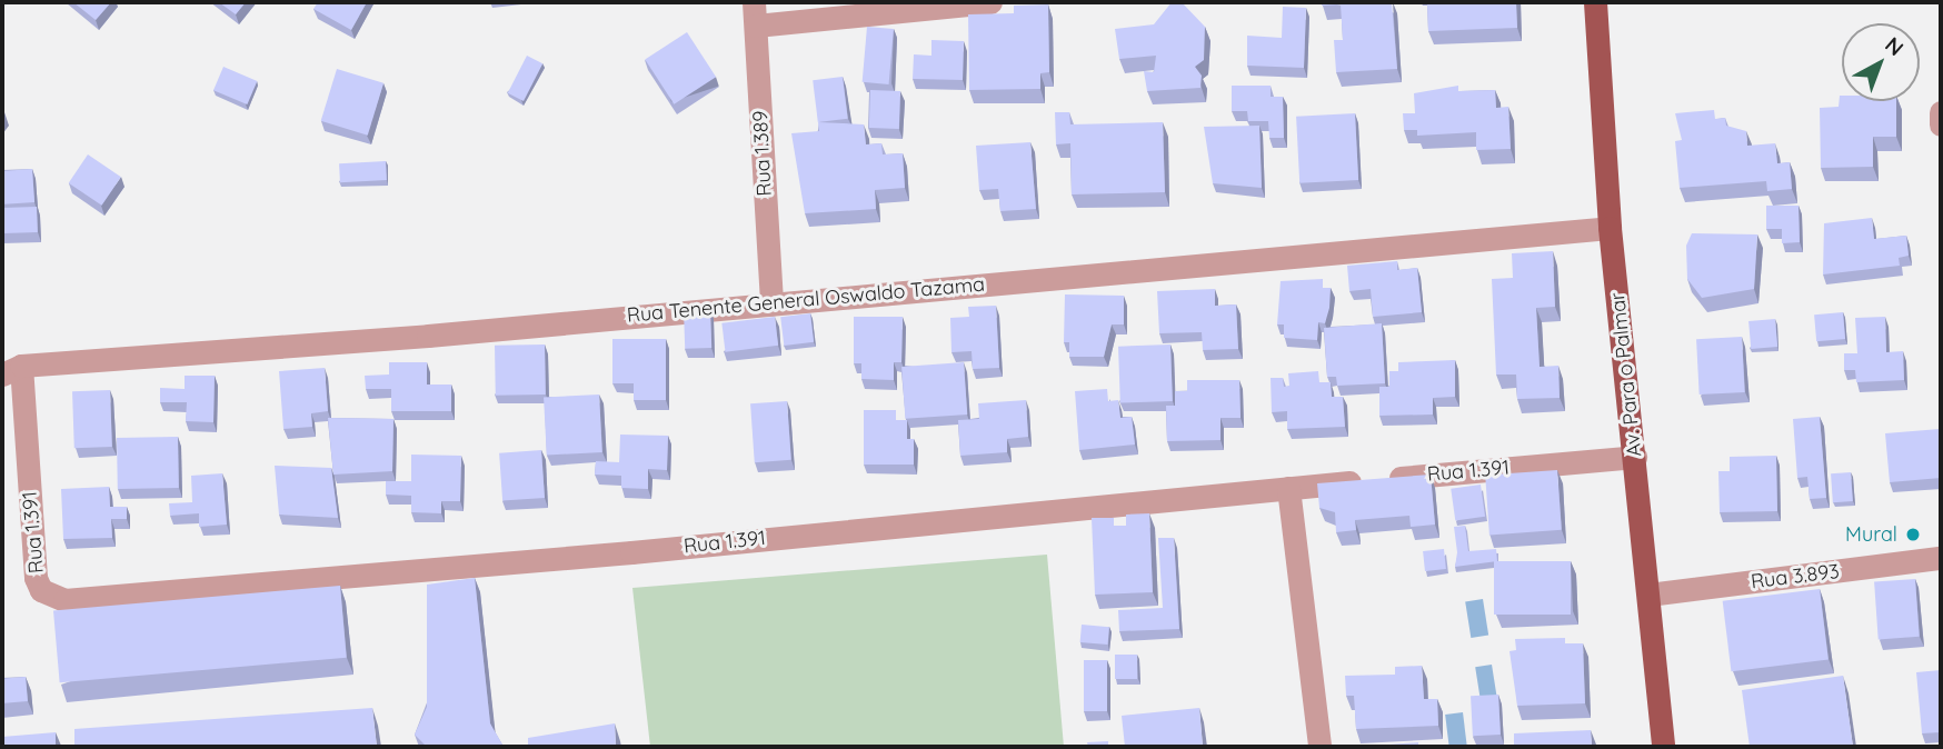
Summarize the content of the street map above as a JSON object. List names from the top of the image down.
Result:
{
  "streets": {
    "main road": ["Av. Para o Palmar"],
    "street": [
      "Rua 1.389",
      "Rua Tenente General Oswaldo Tazama",
      "Rua 1.391",
      "Rua 3.893"
    ]
  },
  "crossings": [
    ["Rua 1.389", "Rua Tenente General Oswaldo Tazama"],
    ["Rua Tenente General Oswaldo Tazama", "Av. Para o Palmar"],
    ["Rua Tenente General Oswaldo Tazama", "Rua 1.391"],
    ["Av. Para o Palmar", "Rua 1.391"],
    ["Av. Para o Palmar", "Rua 3.893"]
  ],
  "places": ["Mural"],
  "north": "top right"
}
